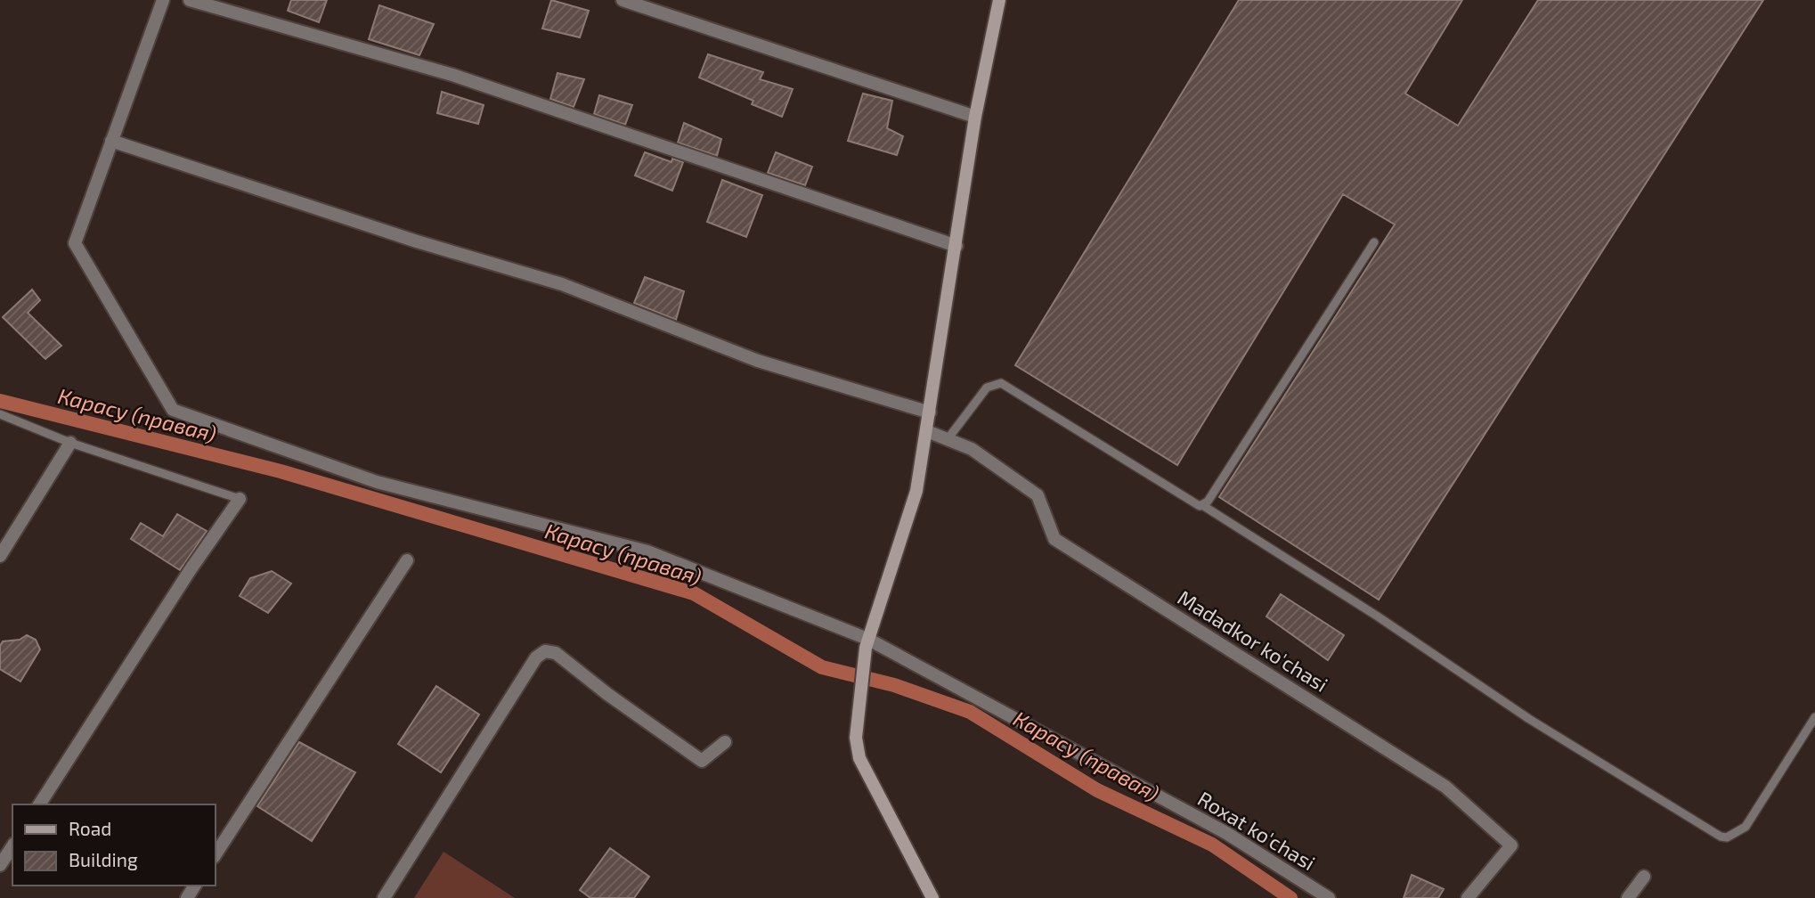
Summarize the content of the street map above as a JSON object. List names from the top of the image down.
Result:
{
  "streets": {
    "street": ["Madadkor ko'chasi", "Roxat ko'chasi"]
  },
  "water": ["Карасу (правая)"],
  "legend": ["Road", "Building"]
}
